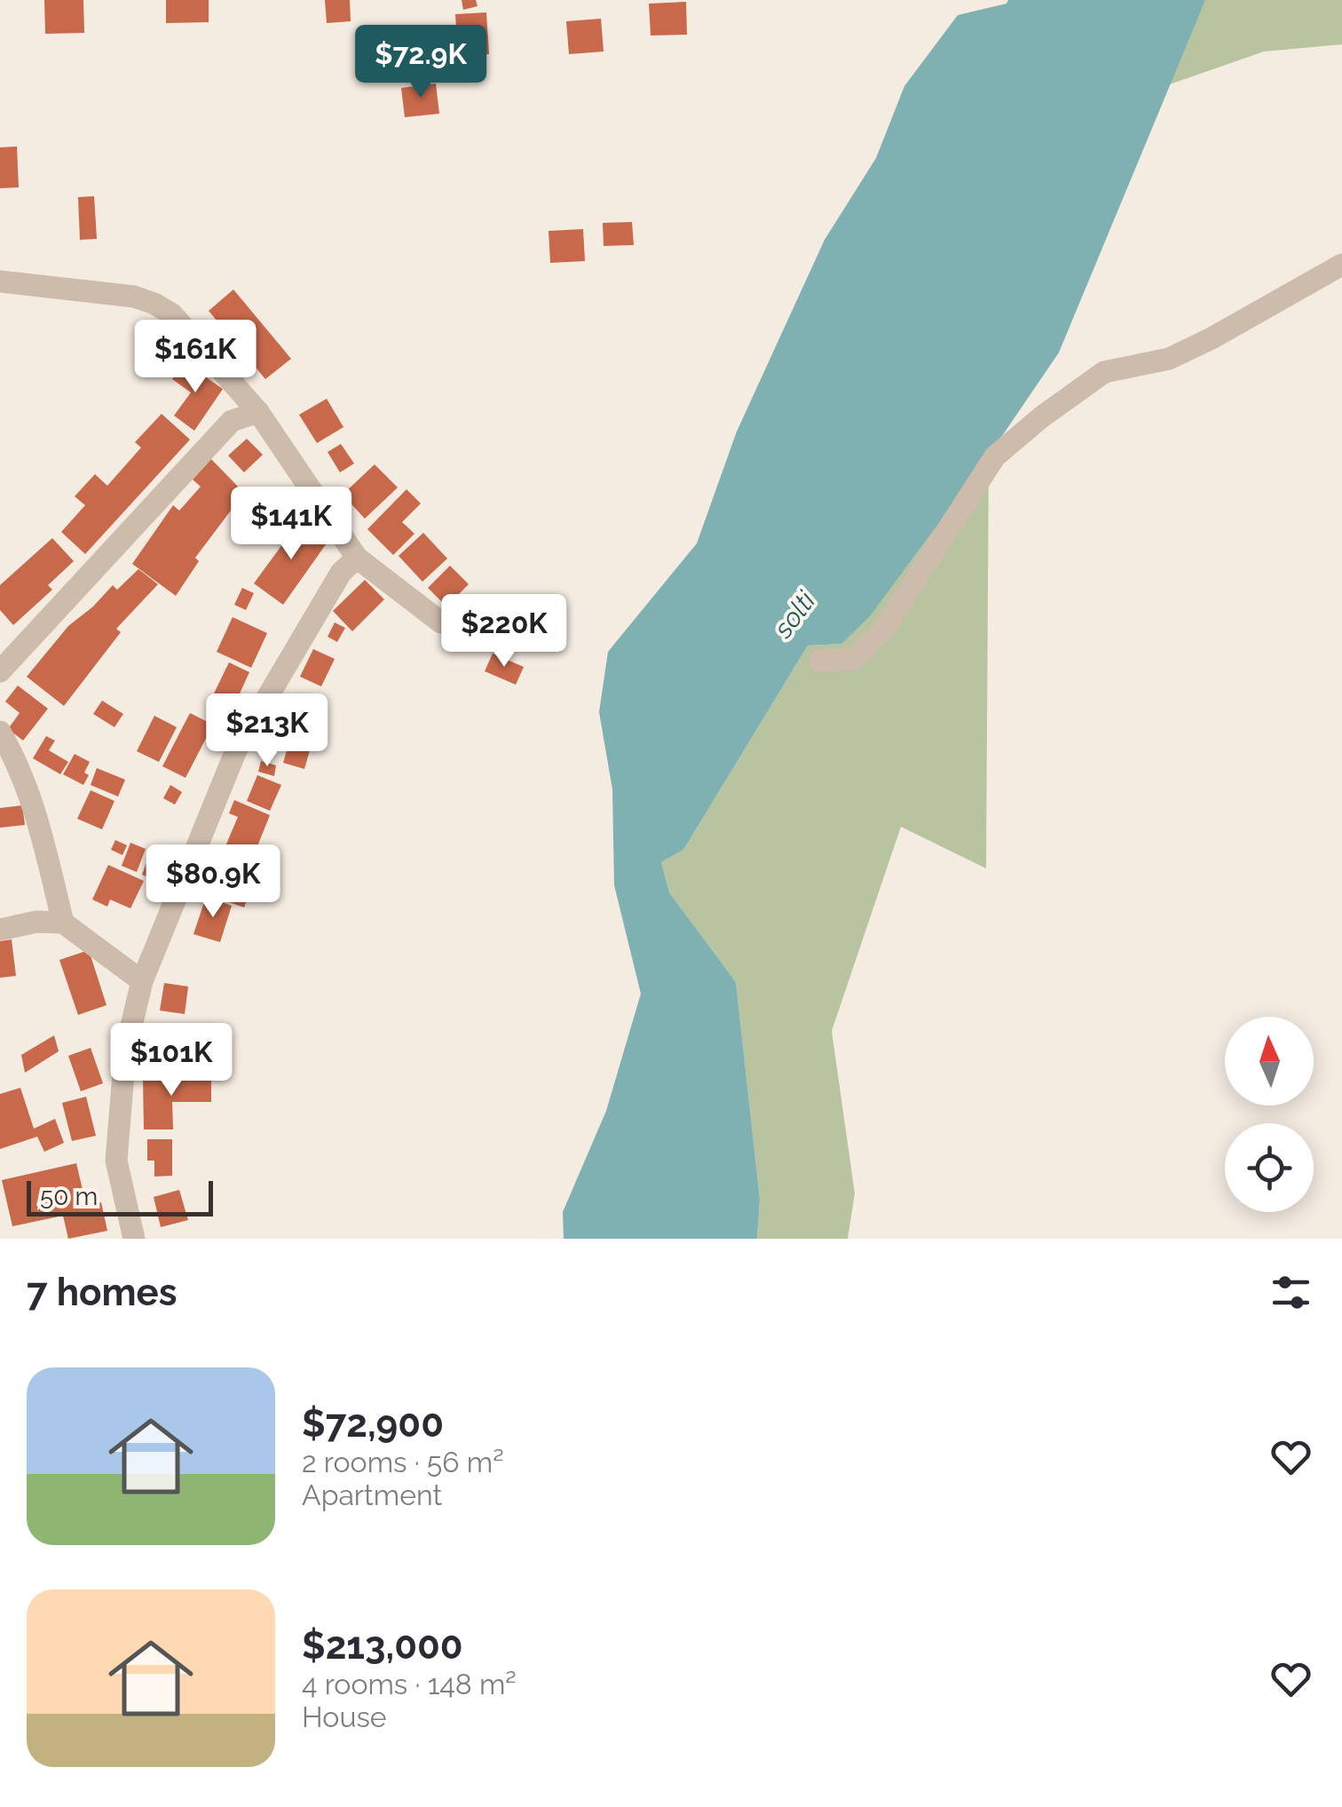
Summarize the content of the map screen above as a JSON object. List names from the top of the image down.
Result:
{
  "water": ["solti"],
  "scale_bar": "50 m",
  "north": "top",
  "page": {
    "price": [
      "$72.9K",
      "$161K",
      "$141K",
      "$220K",
      "$213K",
      "$80.9K",
      "$101K"
    ],
    "scale": "50 m",
    "heading": "7 homes",
    "list": [
      {
        "name": "$72,900",
        "note": "2 rooms · 56 m² · Apartment"
      },
      {
        "name": "$213,000",
        "note": "4 rooms · 148 m² · House"
      }
    ]
  }
}
